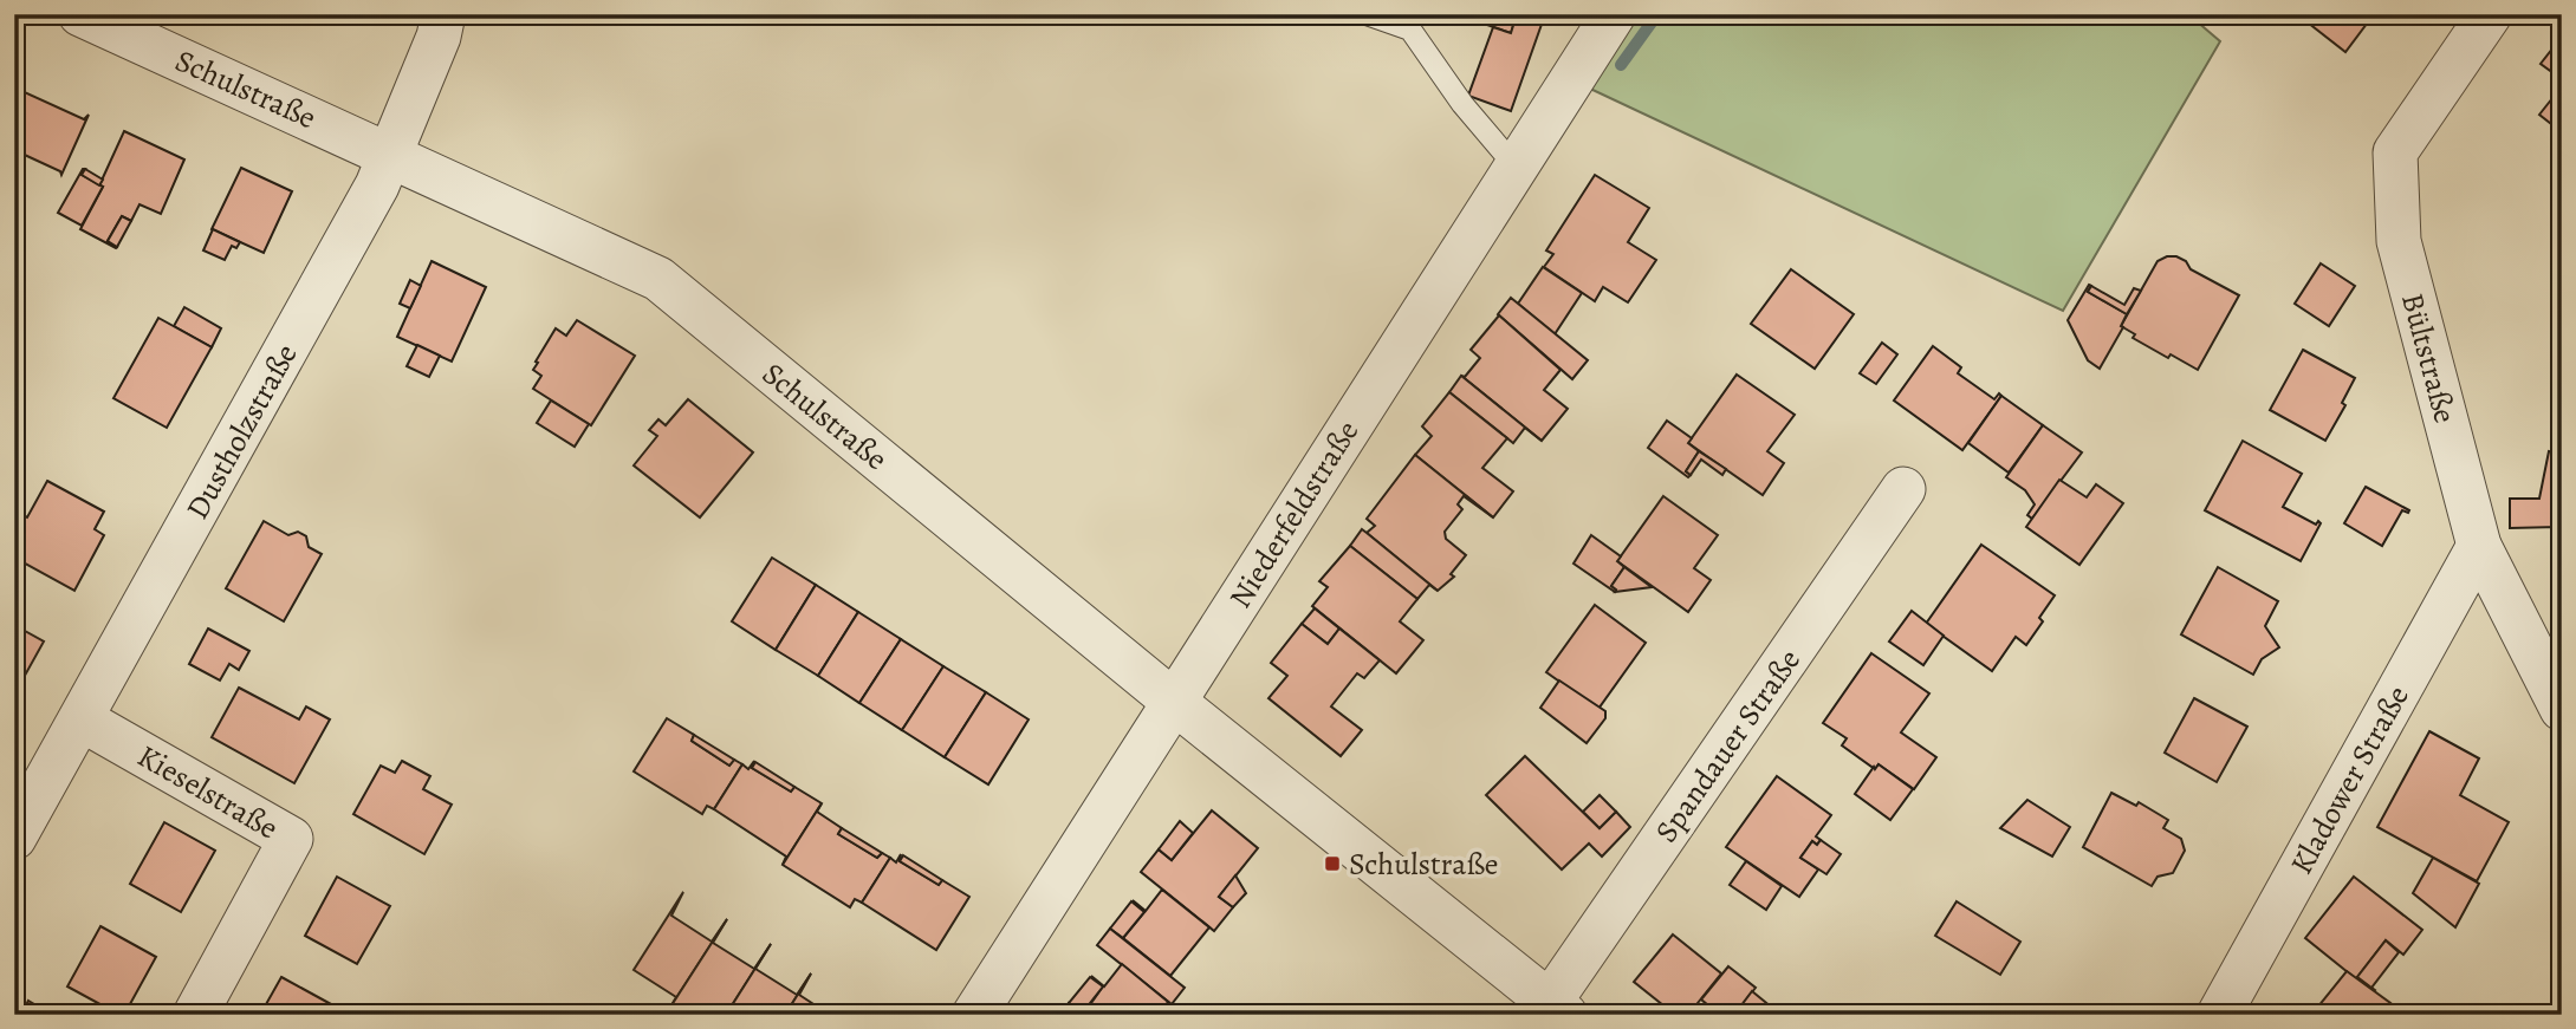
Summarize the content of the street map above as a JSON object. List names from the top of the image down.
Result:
{
  "streets": {
    "street": [
      "Schulstraße",
      "Bültstraße",
      "Dustholzstraße",
      "Niederfeldstraße",
      "Spandauer Straße",
      "Kladower Straße",
      "Kieselstraße"
    ]
  },
  "crossings": [
    ["Schulstraße", "Dustholzstraße"],
    ["Schulstraße", "Niederfeldstraße"],
    ["Schulstraße", "Spandauer Straße"],
    ["Bültstraße", "Kladower Straße"],
    ["Dustholzstraße", "Kieselstraße"]
  ],
  "places": {
    "transit": ["Schulstraße"]
  }
}
